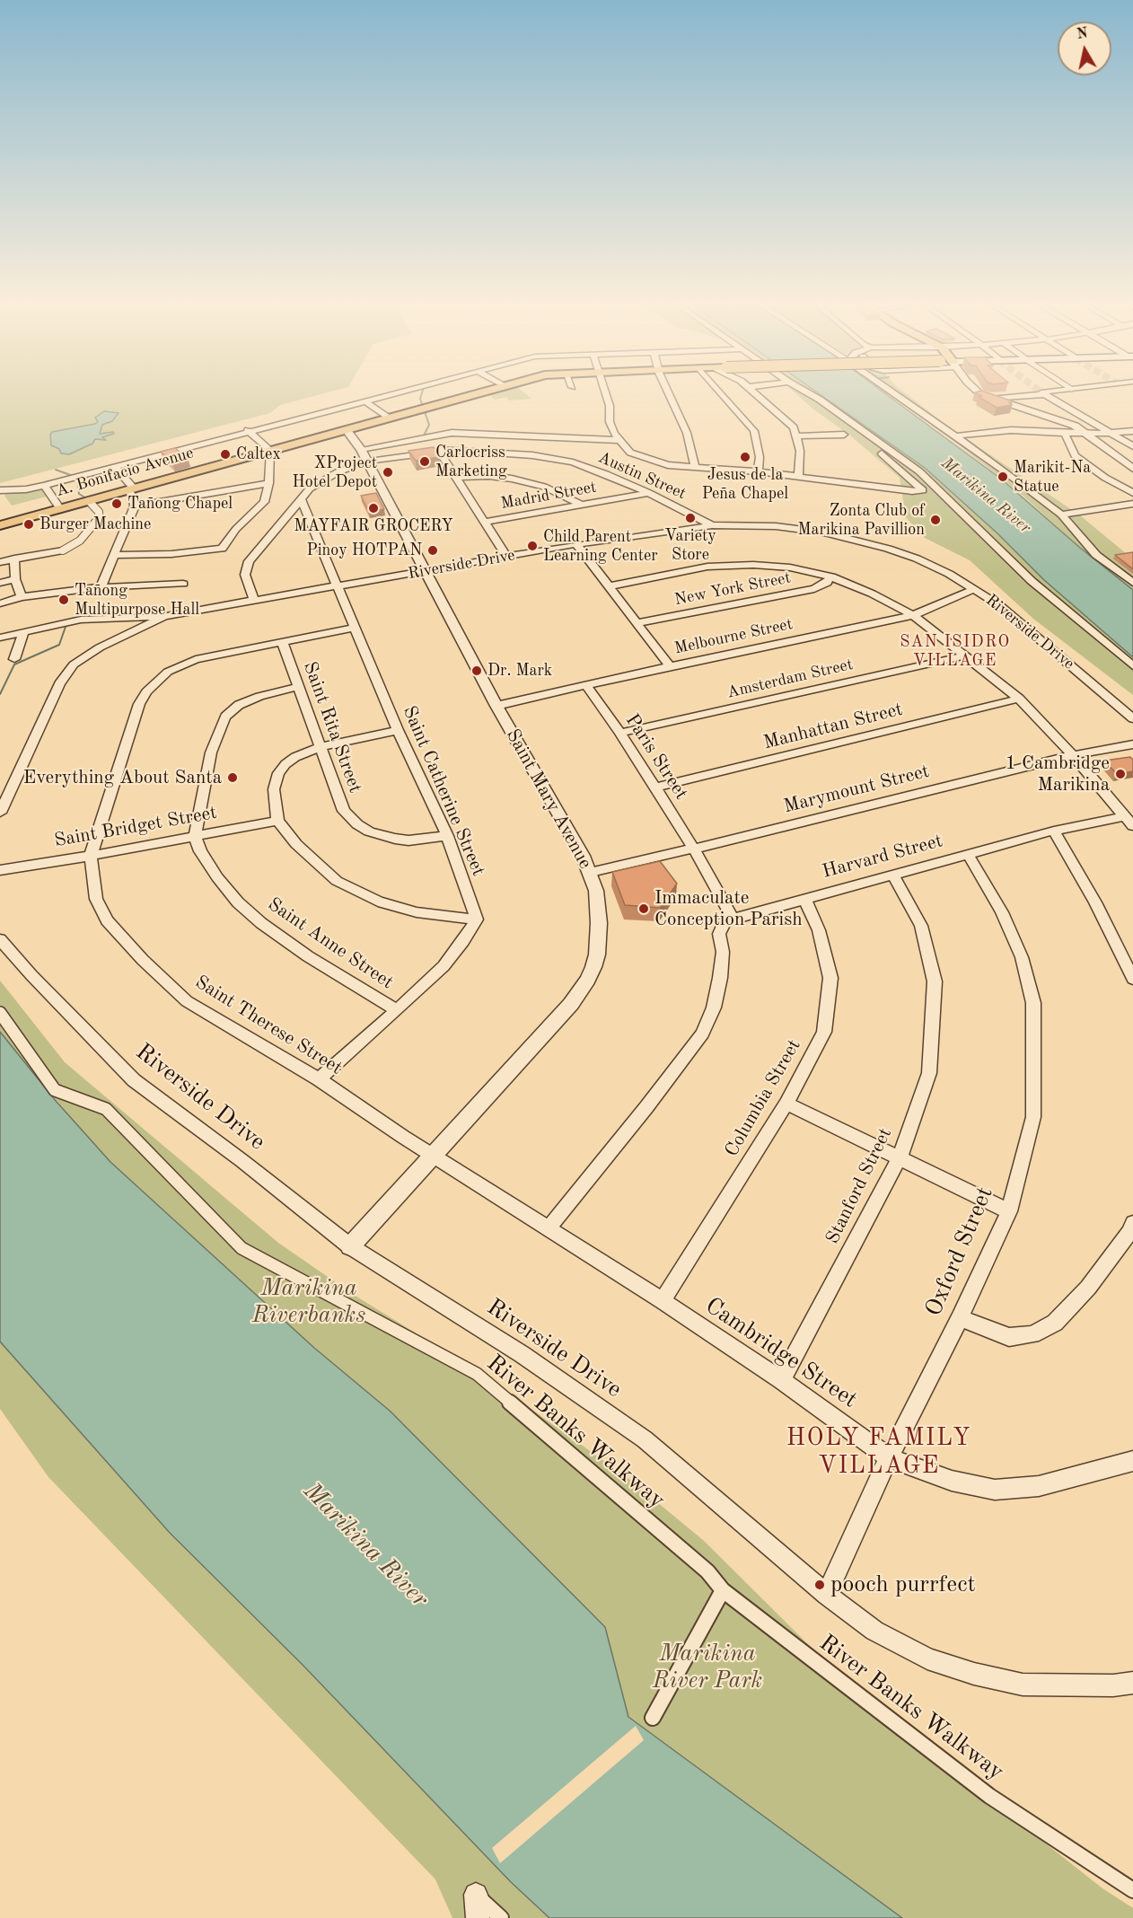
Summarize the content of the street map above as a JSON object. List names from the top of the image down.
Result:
{
  "streets": {
    "main road": ["A. Bonifacio Avenue"],
    "street": [
      "Austin Street",
      "Madrid Street",
      "Riverside Drive",
      "New York Street",
      "Melbourne Street",
      "Amsterdam Street",
      "Manhattan Street",
      "Saint Rita Street",
      "Paris Street",
      "Marymount Street",
      "Saint Catherine Street",
      "Saint Mary Avenue",
      "Saint Bridget Street",
      "Harvard Street",
      "Saint Anne Street",
      "Saint Therese Street",
      "Columbia Street",
      "Stanford Street",
      "Oxford Street",
      "Cambridge Street",
      "River Banks Walkway"
    ]
  },
  "crossings": [
    ["A. Bonifacio Avenue", "Saint Mary Avenue"],
    ["Austin Street", "Madrid Street"],
    ["Austin Street", "Riverside Drive"],
    ["Austin Street", "Saint Catherine Street"],
    ["Austin Street", "Saint Mary Avenue"],
    ["Riverside Drive", "Melbourne Street"],
    ["Riverside Drive", "Saint Catherine Street"],
    ["Riverside Drive", "Saint Mary Avenue"],
    ["Riverside Drive", "Oxford Street"],
    ["Melbourne Street", "Paris Street"],
    ["Melbourne Street", "Saint Mary Avenue"],
    ["Amsterdam Street", "Paris Street"],
    ["Manhattan Street", "Paris Street"],
    ["Saint Rita Street", "Saint Catherine Street"],
    ["Saint Rita Street", "Saint Therese Street"],
    ["Paris Street", "Marymount Street"],
    ["Paris Street", "Harvard Street"],
    ["Marymount Street", "Saint Mary Avenue"],
    ["Saint Catherine Street", "Saint Therese Street"],
    ["Saint Mary Avenue", "Saint Therese Street"],
    ["Saint Mary Avenue", "Cambridge Street"],
    ["Saint Bridget Street", "Saint Anne Street"],
    ["Saint Bridget Street", "Saint Therese Street"],
    ["Harvard Street", "Columbia Street"],
    ["Harvard Street", "Stanford Street"],
    ["Harvard Street", "Oxford Street"],
    ["Saint Therese Street", "Cambridge Street"],
    ["Columbia Street", "Cambridge Street"],
    ["Stanford Street", "Cambridge Street"],
    ["Oxford Street", "Cambridge Street"]
  ],
  "districts": ["SAN ISIDRO VILLAGE", "HOLY FAMILY VILLAGE"],
  "water": ["Marikina River"],
  "parks": ["Marikina Riverbanks", "Marikina River Park"],
  "places": [
    "Caltex",
    "Jesus de la Peña Chapel",
    "Carlocriss Marketing",
    "XProject Hotel Depot",
    "Marikit-Na Statue",
    "Tañong Chapel",
    "MAYFAIR GROCERY",
    "Variety Store",
    "Zonta Club of Marikina Pavillion",
    "Burger Machine",
    "Child Parent Learning Center",
    "Pinoy HOTPAN",
    "Tañong Multipurpose Hall",
    "Dr. Mark",
    "1 Cambridge Marikina",
    "Everything About Santa",
    "Immaculate Conception Parish",
    "pooch purrfect"
  ],
  "north": "top"
}
